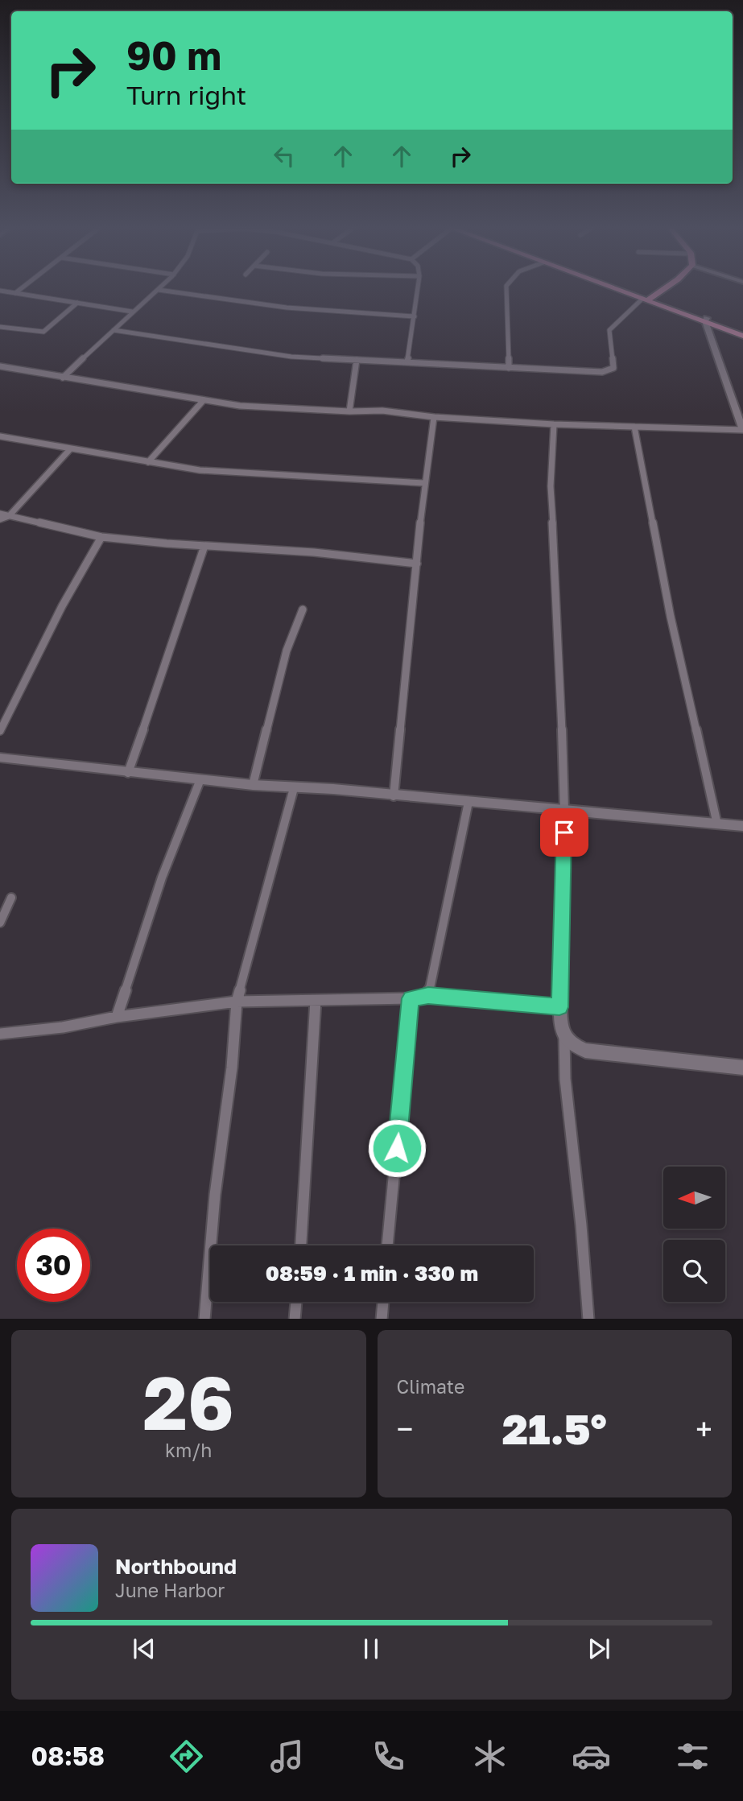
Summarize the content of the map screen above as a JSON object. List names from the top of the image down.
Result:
{
  "north": "left",
  "page": {
    "turn": ["90 m", "Turn right"],
    "limit": "30",
    "trip": "08:59 · 1 min · 330 m",
    "tile": [
      ["26", "km/h"],
      "Climate"
    ],
    "heat": ["−", "21.5°", "+"],
    "song": ["Northbound", "June Harbor"],
    "tabs": "08:58"
  }
}
